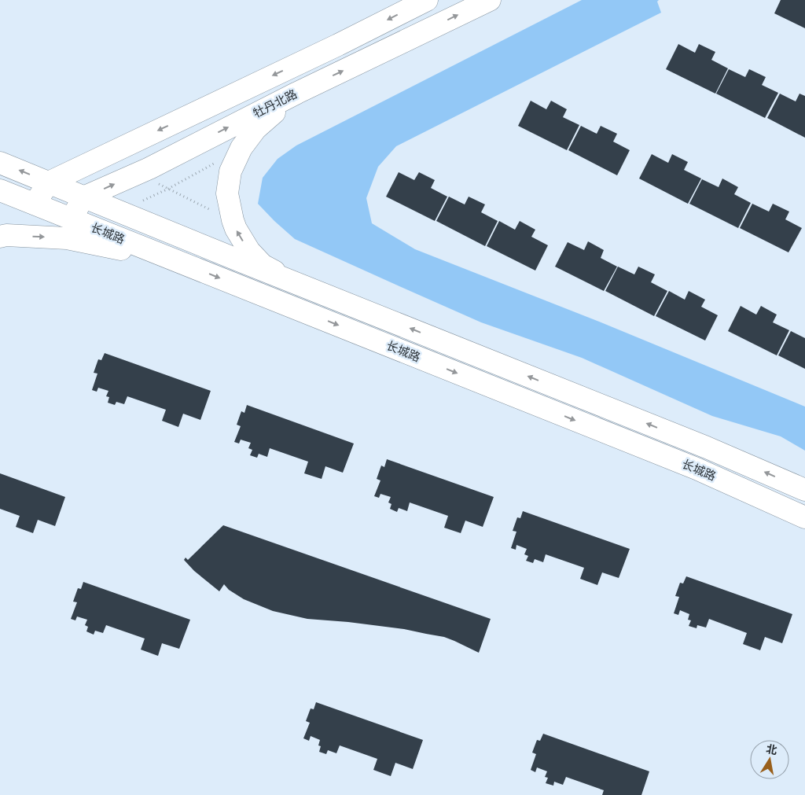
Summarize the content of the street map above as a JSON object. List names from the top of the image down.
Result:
{
  "streets": {
    "main road": ["牡丹北路", "长城路"]
  },
  "crossings": [
    ["牡丹北路", "长城路"]
  ],
  "north": "top"
}
